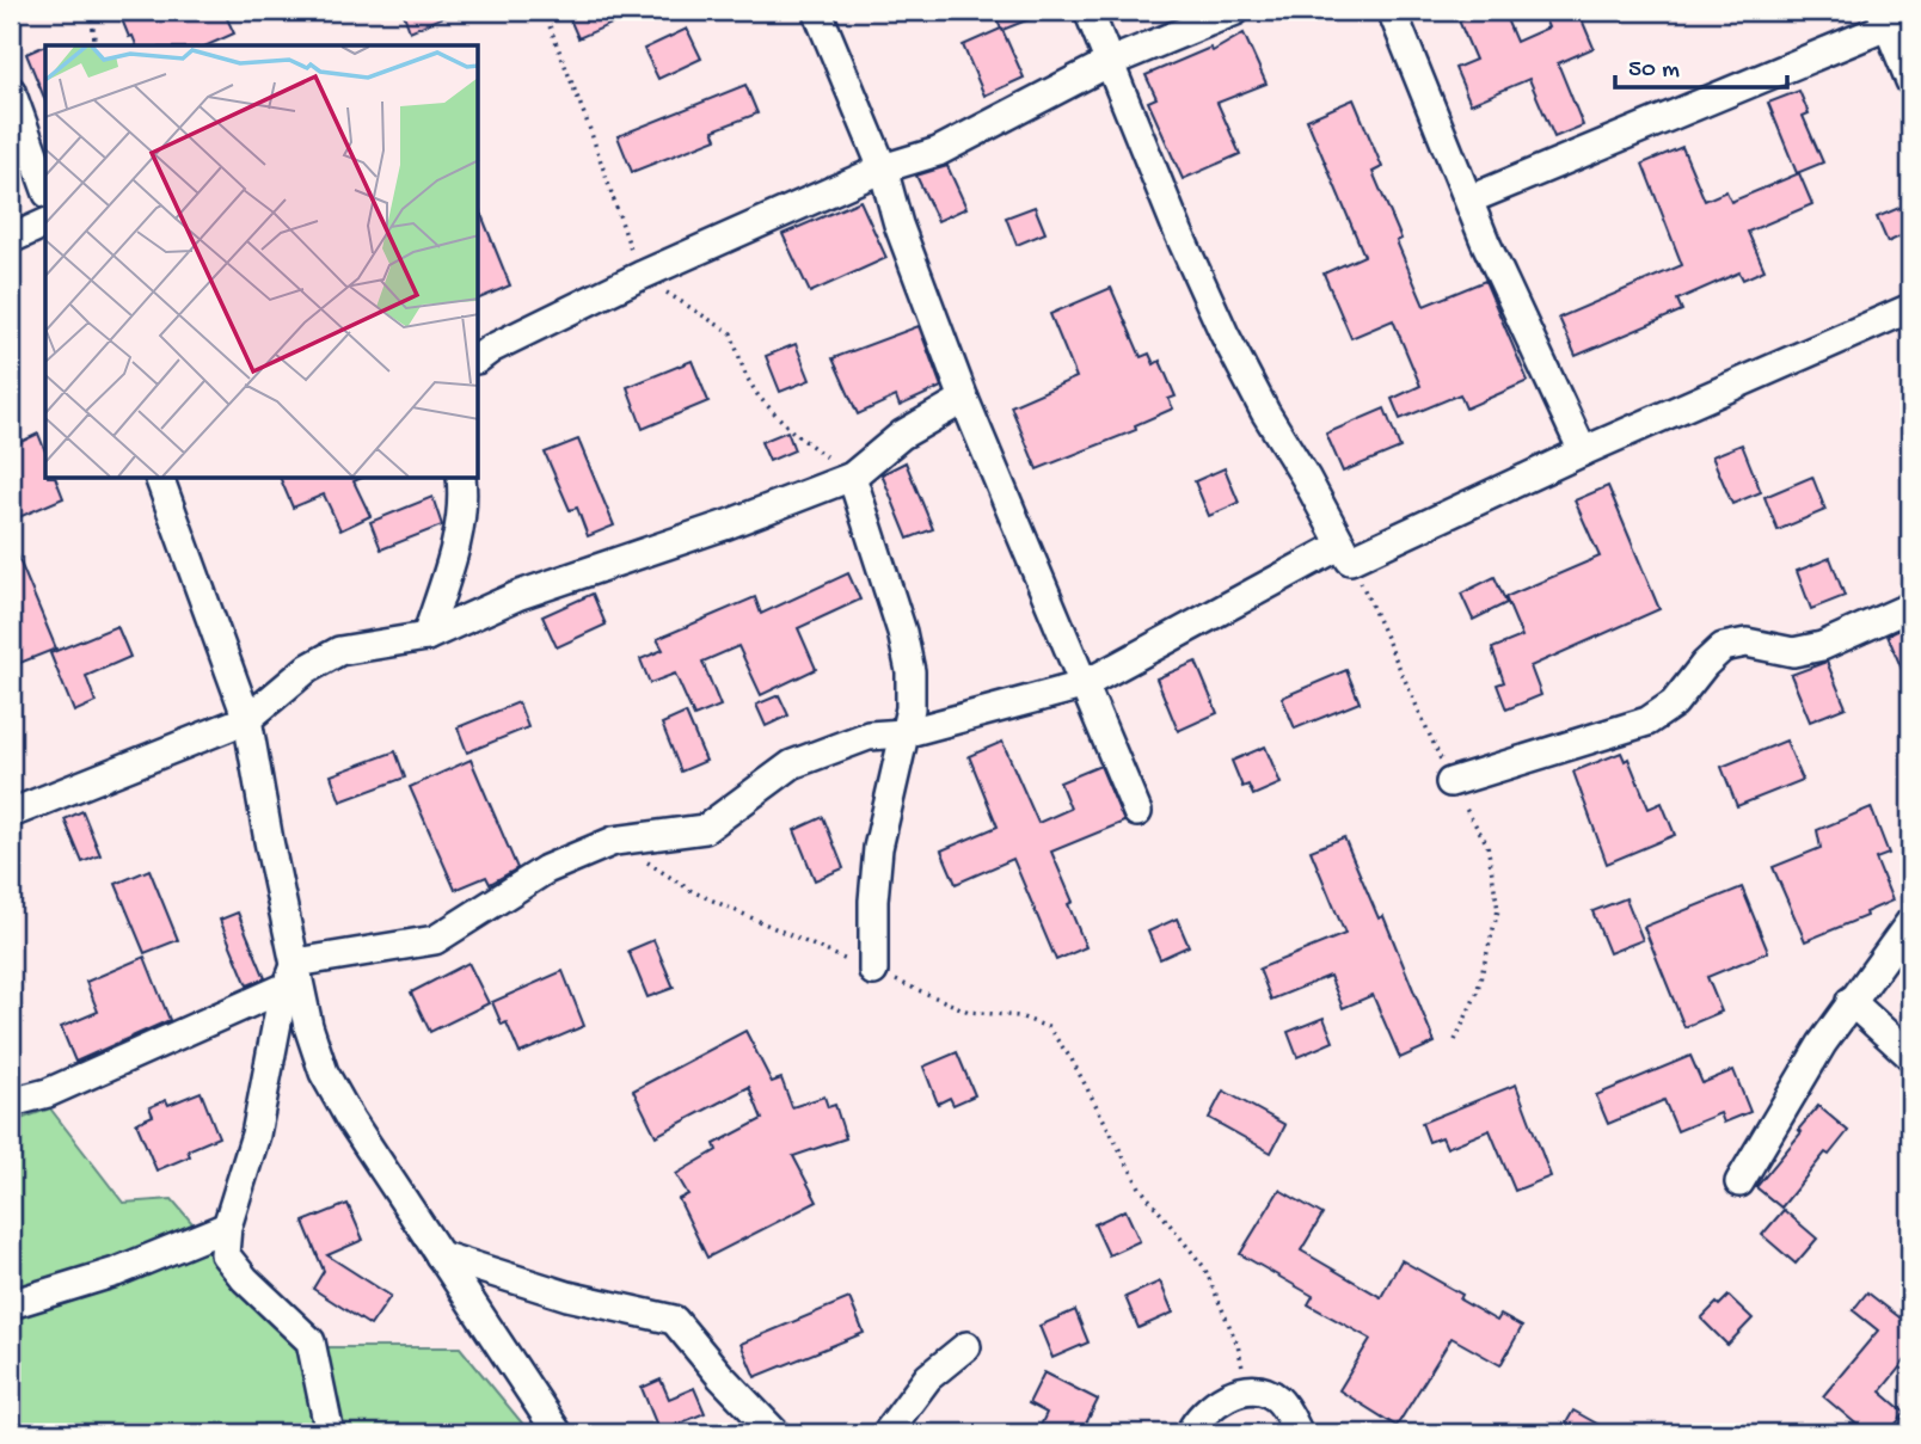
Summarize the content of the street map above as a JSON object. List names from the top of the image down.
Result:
{
  "scale_bar": "50 m"
}
